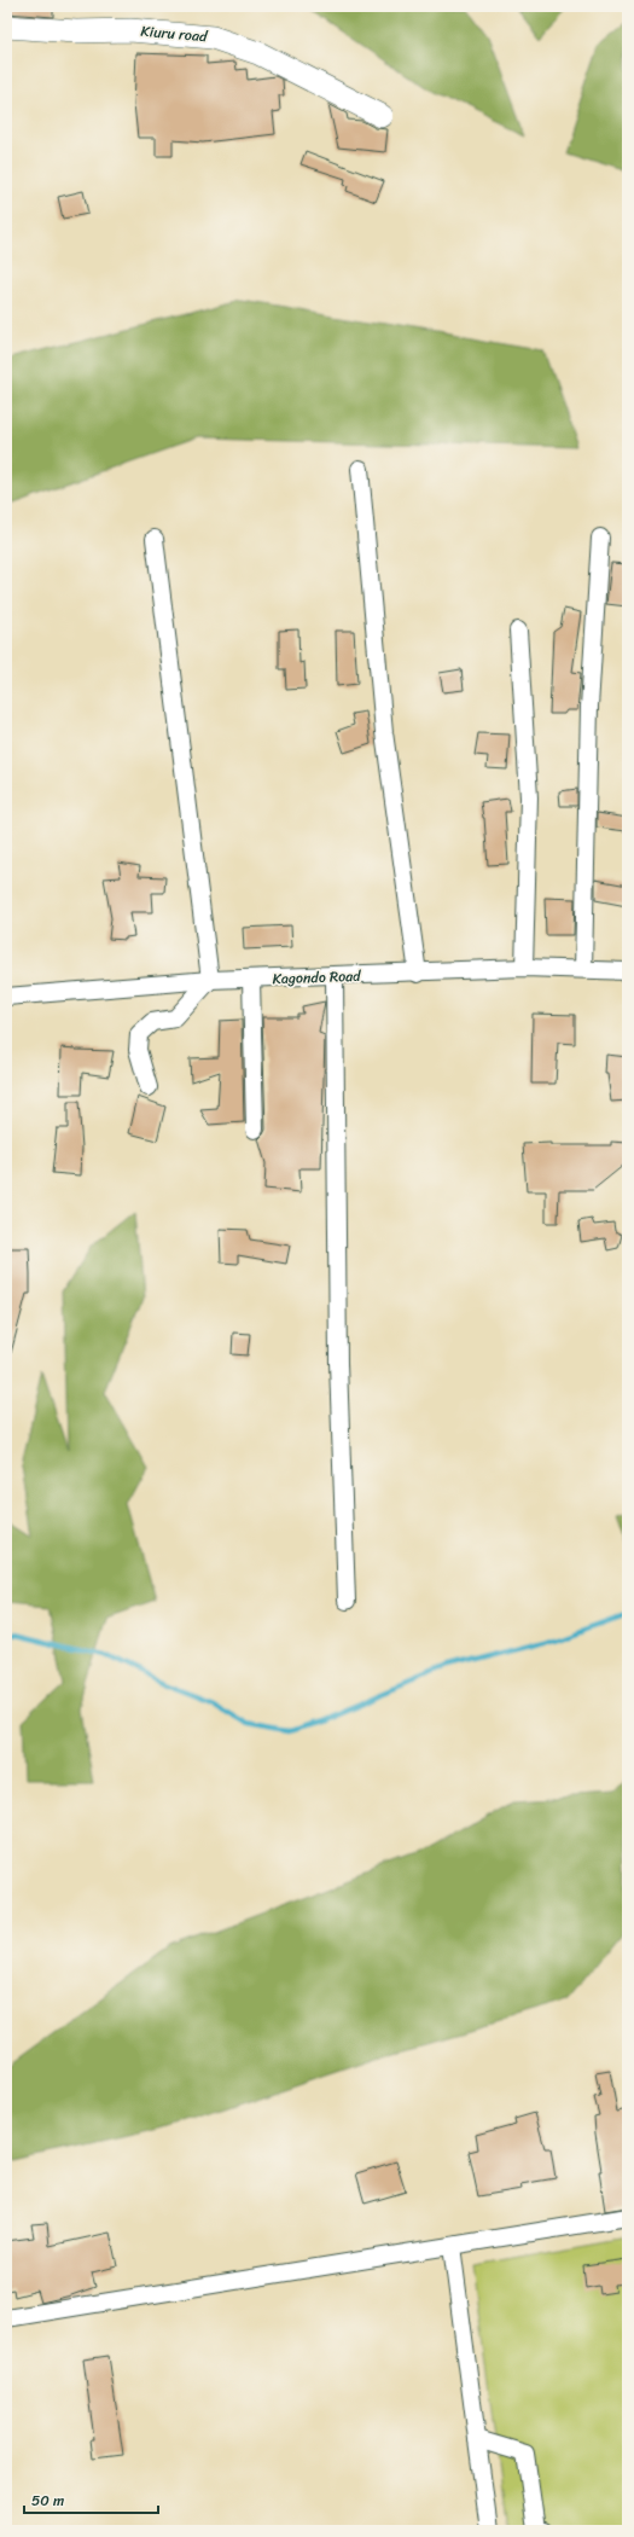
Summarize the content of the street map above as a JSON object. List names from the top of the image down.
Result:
{
  "streets": {
    "street": ["Kiuru road", "Kagondo Road"]
  },
  "scale_bar": "50 m"
}
